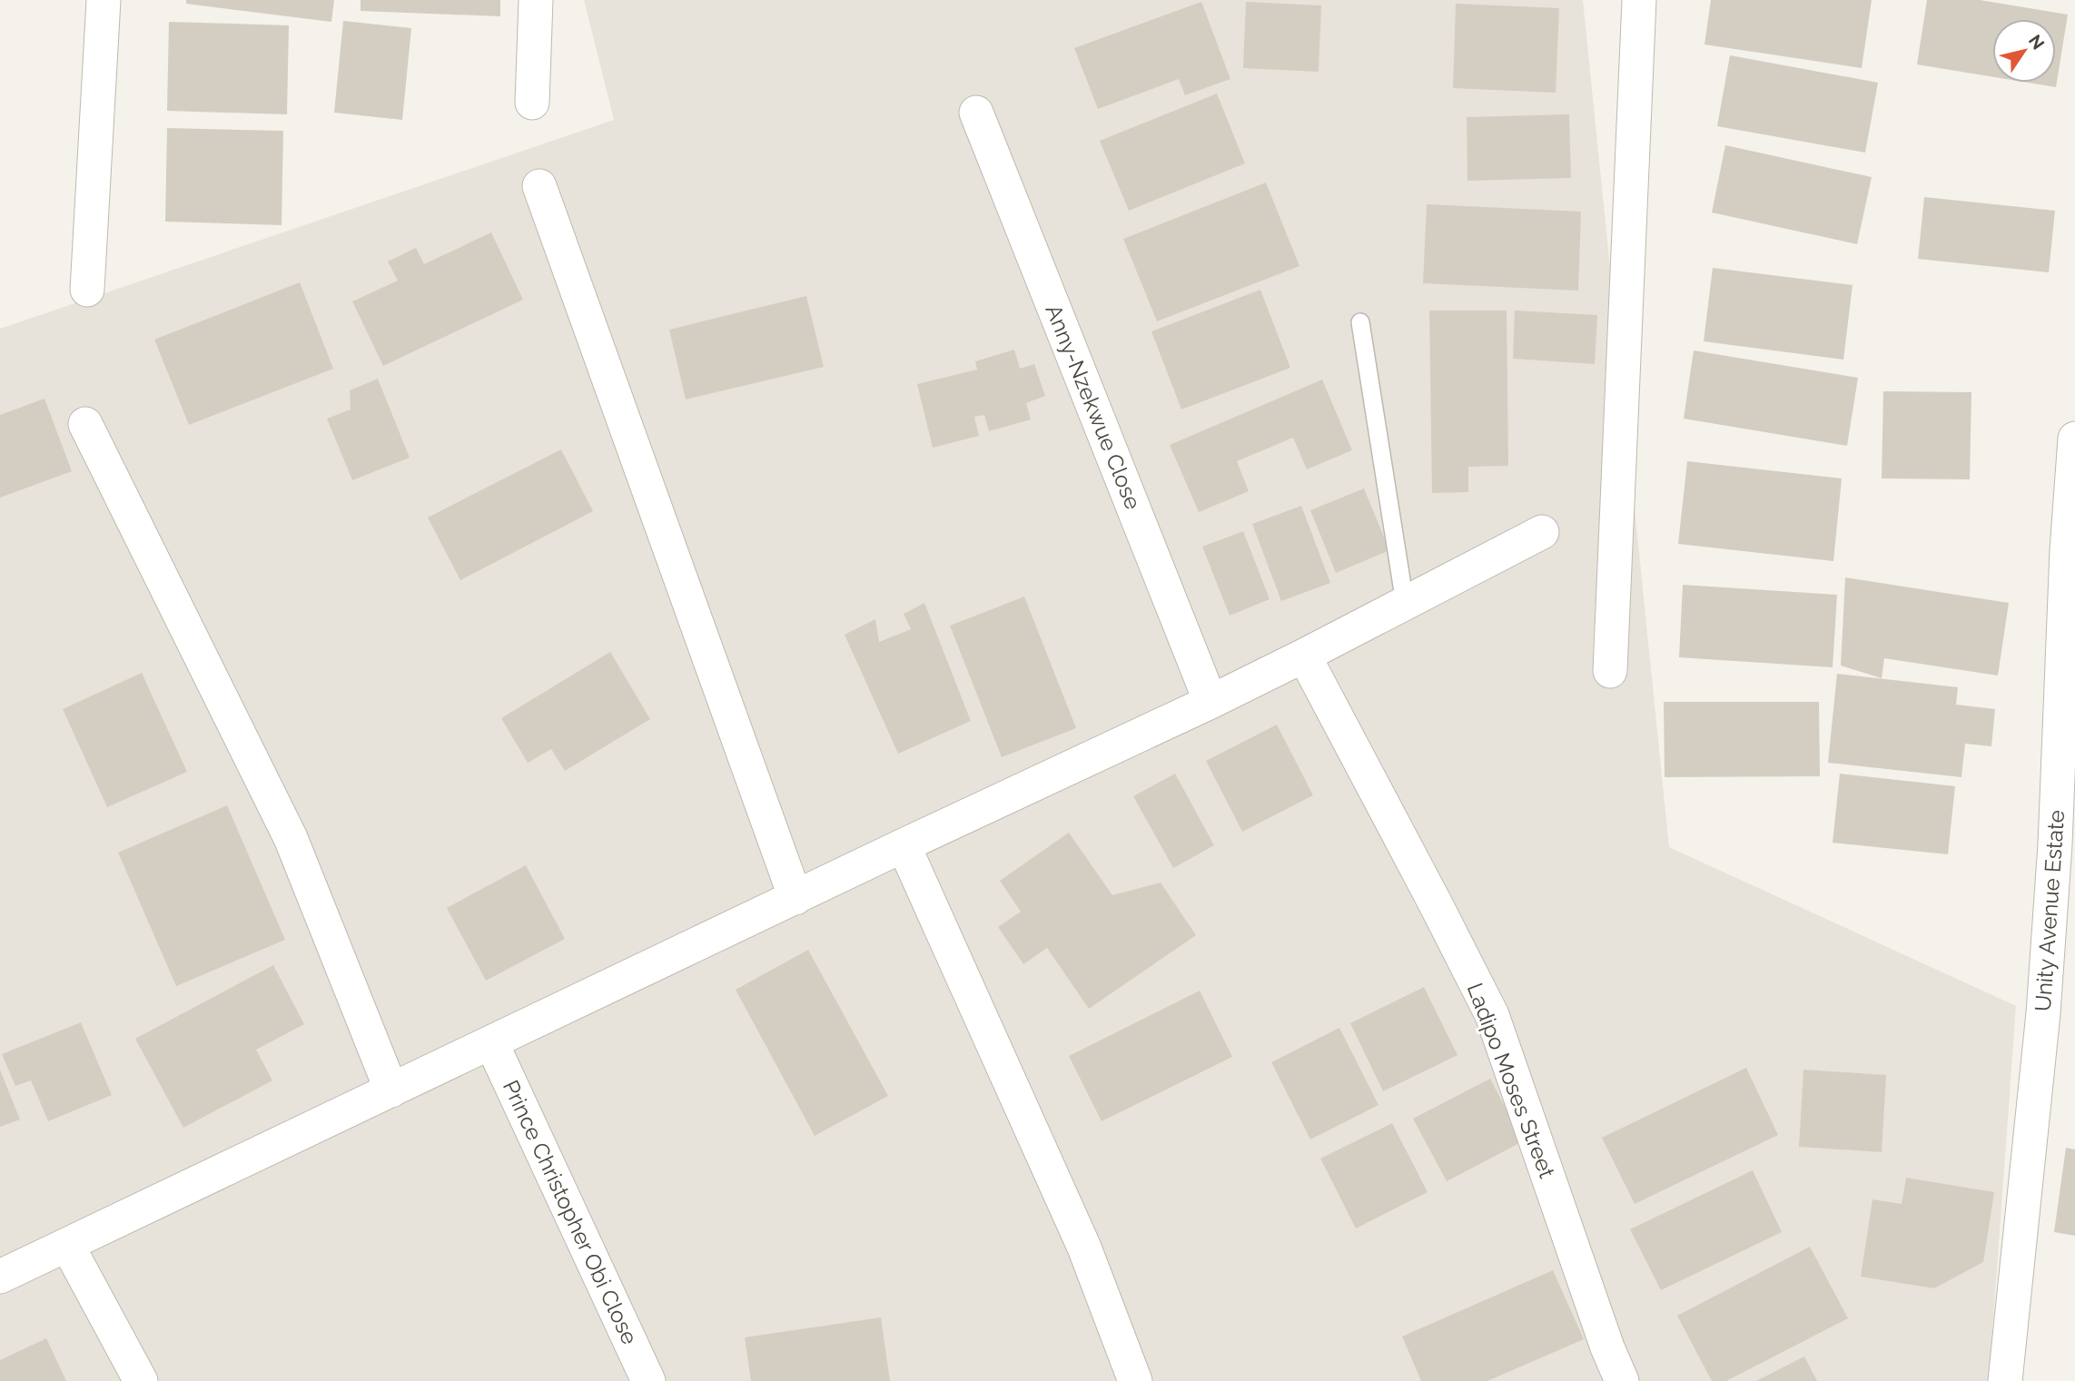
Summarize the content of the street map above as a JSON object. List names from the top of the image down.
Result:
{
  "streets": {
    "street": [
      "Anny-Nzekwue Close",
      "Unity Avenue Estate",
      "Ladipo Moses Street",
      "Prince Christopher Obi Close"
    ]
  },
  "north": "top right"
}
